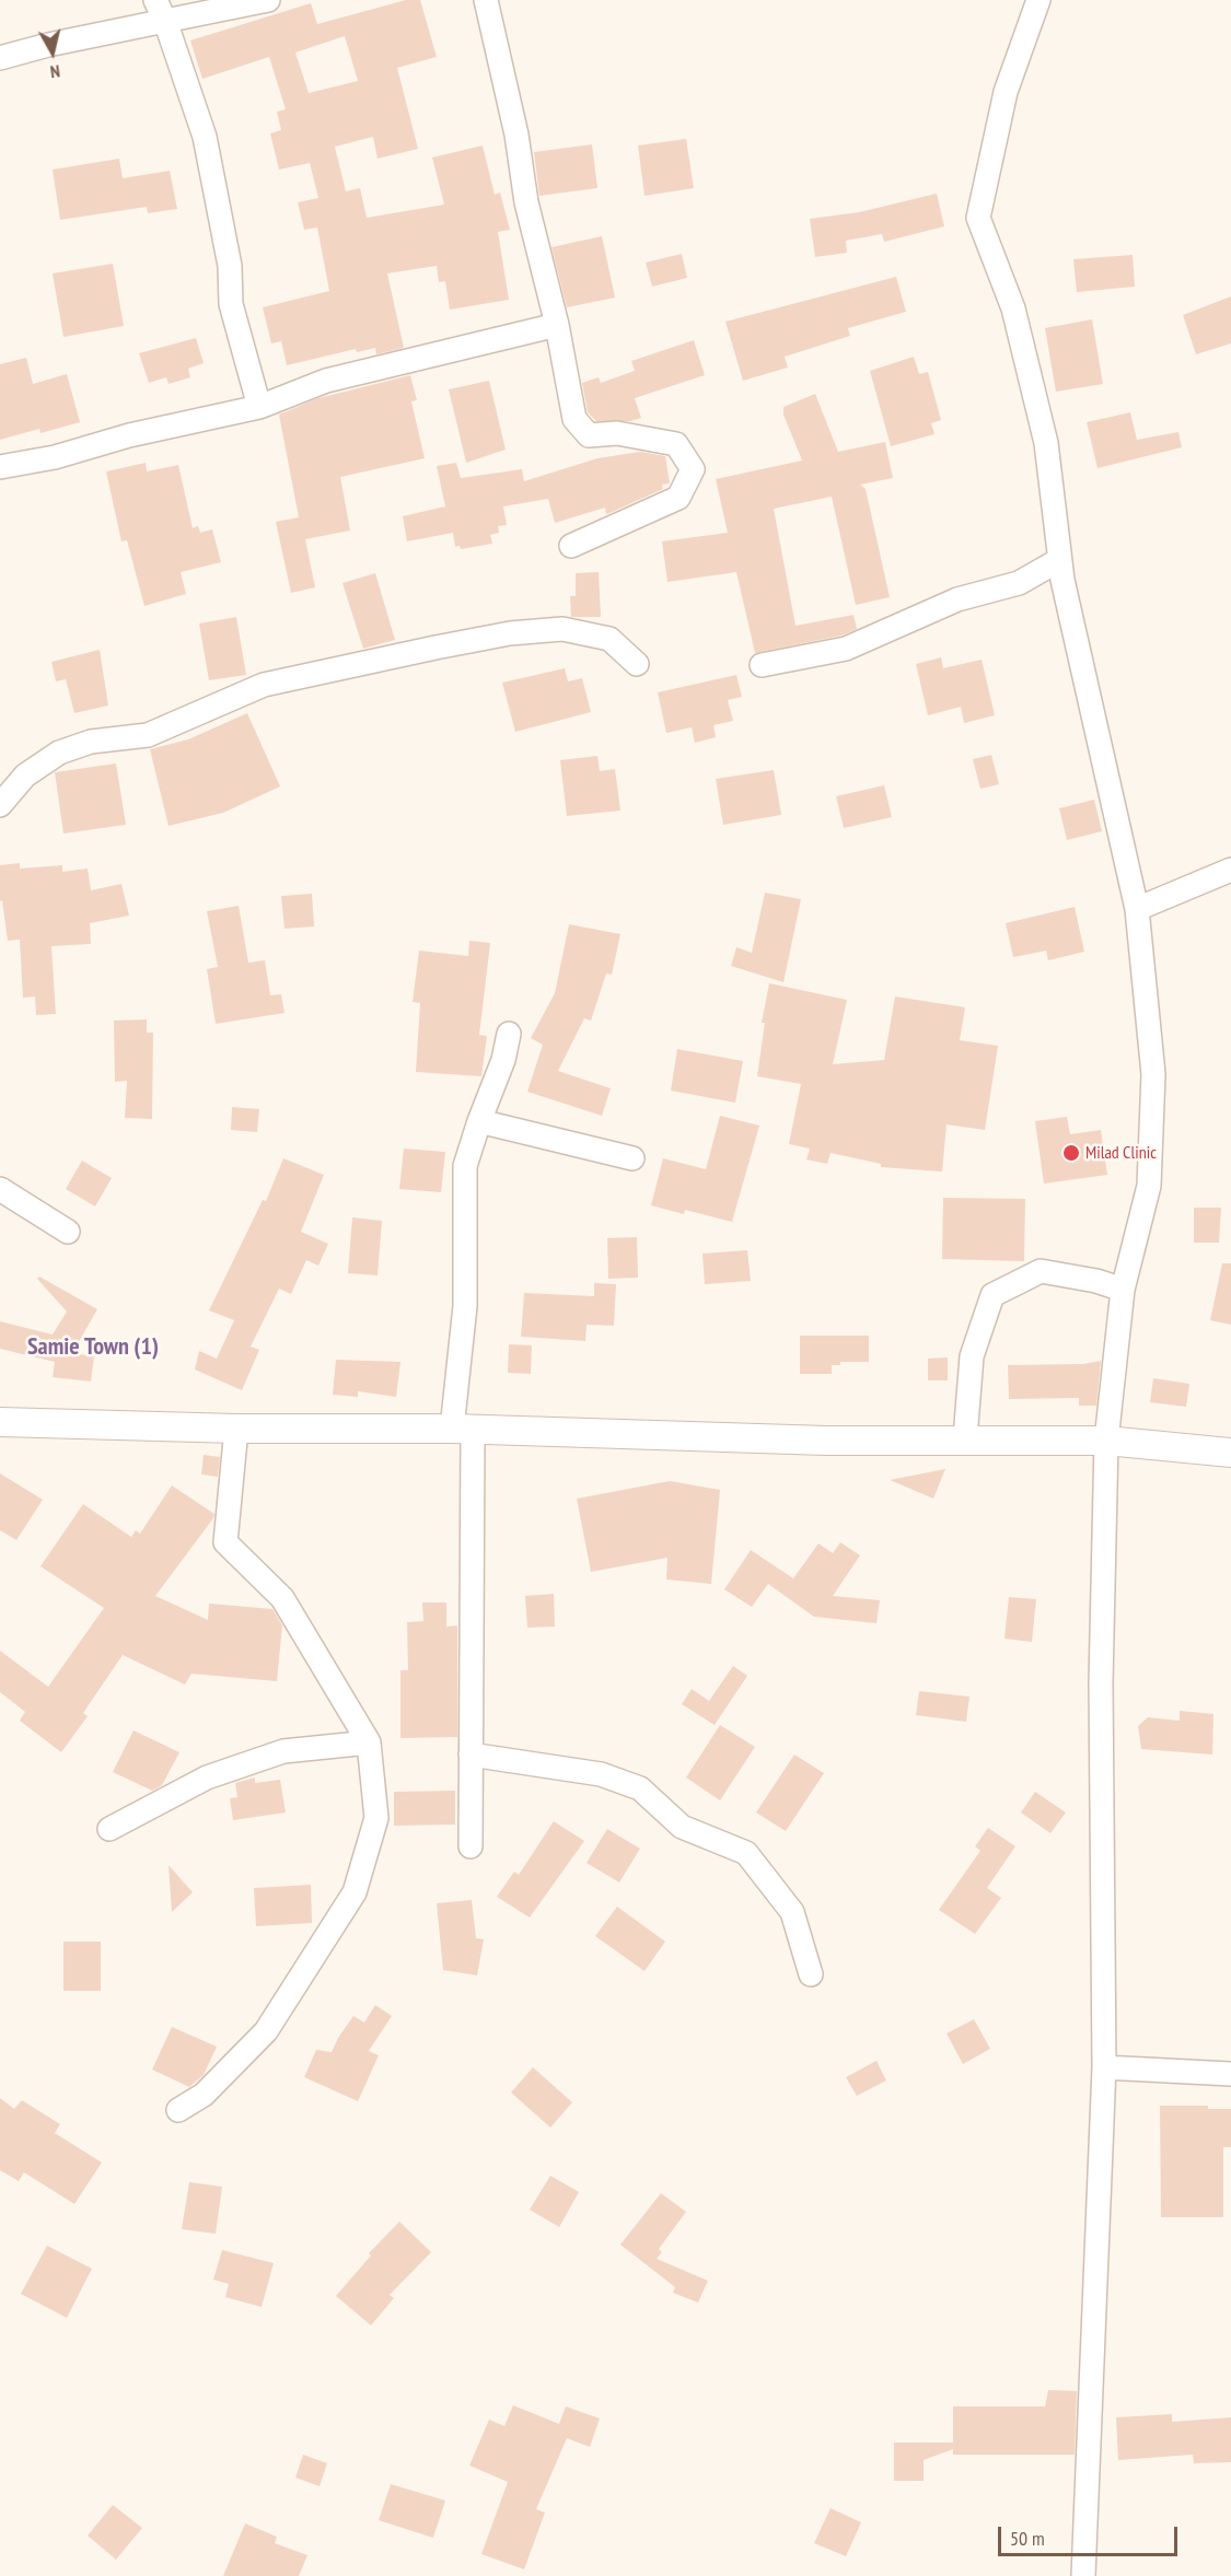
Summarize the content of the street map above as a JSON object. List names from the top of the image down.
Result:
{
  "districts": ["Samie Town (1)"],
  "places": ["Milad Clinic"],
  "scale_bar": "50 m",
  "north": "bottom"
}
